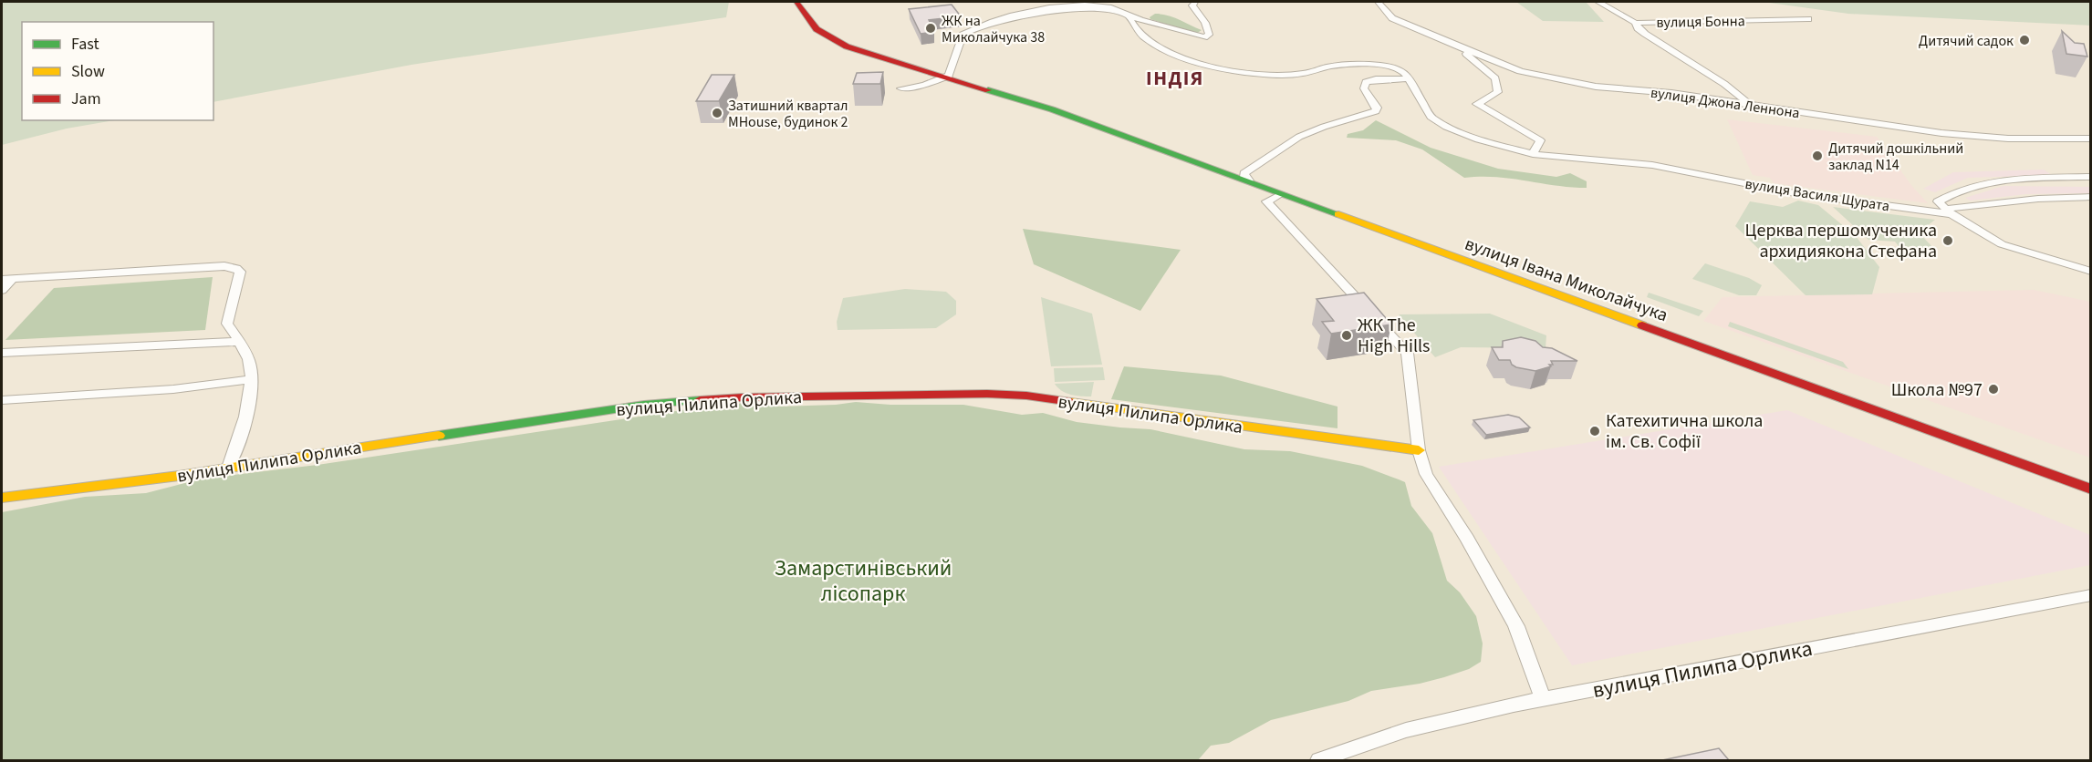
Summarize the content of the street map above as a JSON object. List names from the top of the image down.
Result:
{
  "streets": {
    "street": [
      "вулиця Бонна",
      "вулиця Джона Леннона",
      "вулиця Василя Щурата",
      "вулиця Івана Миколайчука",
      "вулиця Пилипа Орлика"
    ]
  },
  "crossings": [
    ["вулиця Бонна", "вулиця Джона Леннона"]
  ],
  "districts": ["ІНДІЯ"],
  "parks": ["Замарстинівський лісопарк"],
  "places": [
    "ЖК на Миколайчука 38",
    "Дитячий садок",
    "Затишний квартал MHouse, будинок 2",
    "Дитячий дошкільний заклад N14",
    "Церква першомученика архидиякона Стефана",
    "ЖК The High Hills",
    "Школа №97",
    "Катехитична школа ім. Св. Софії"
  ],
  "legend": ["Fast", "Slow", "Jam"]
}
